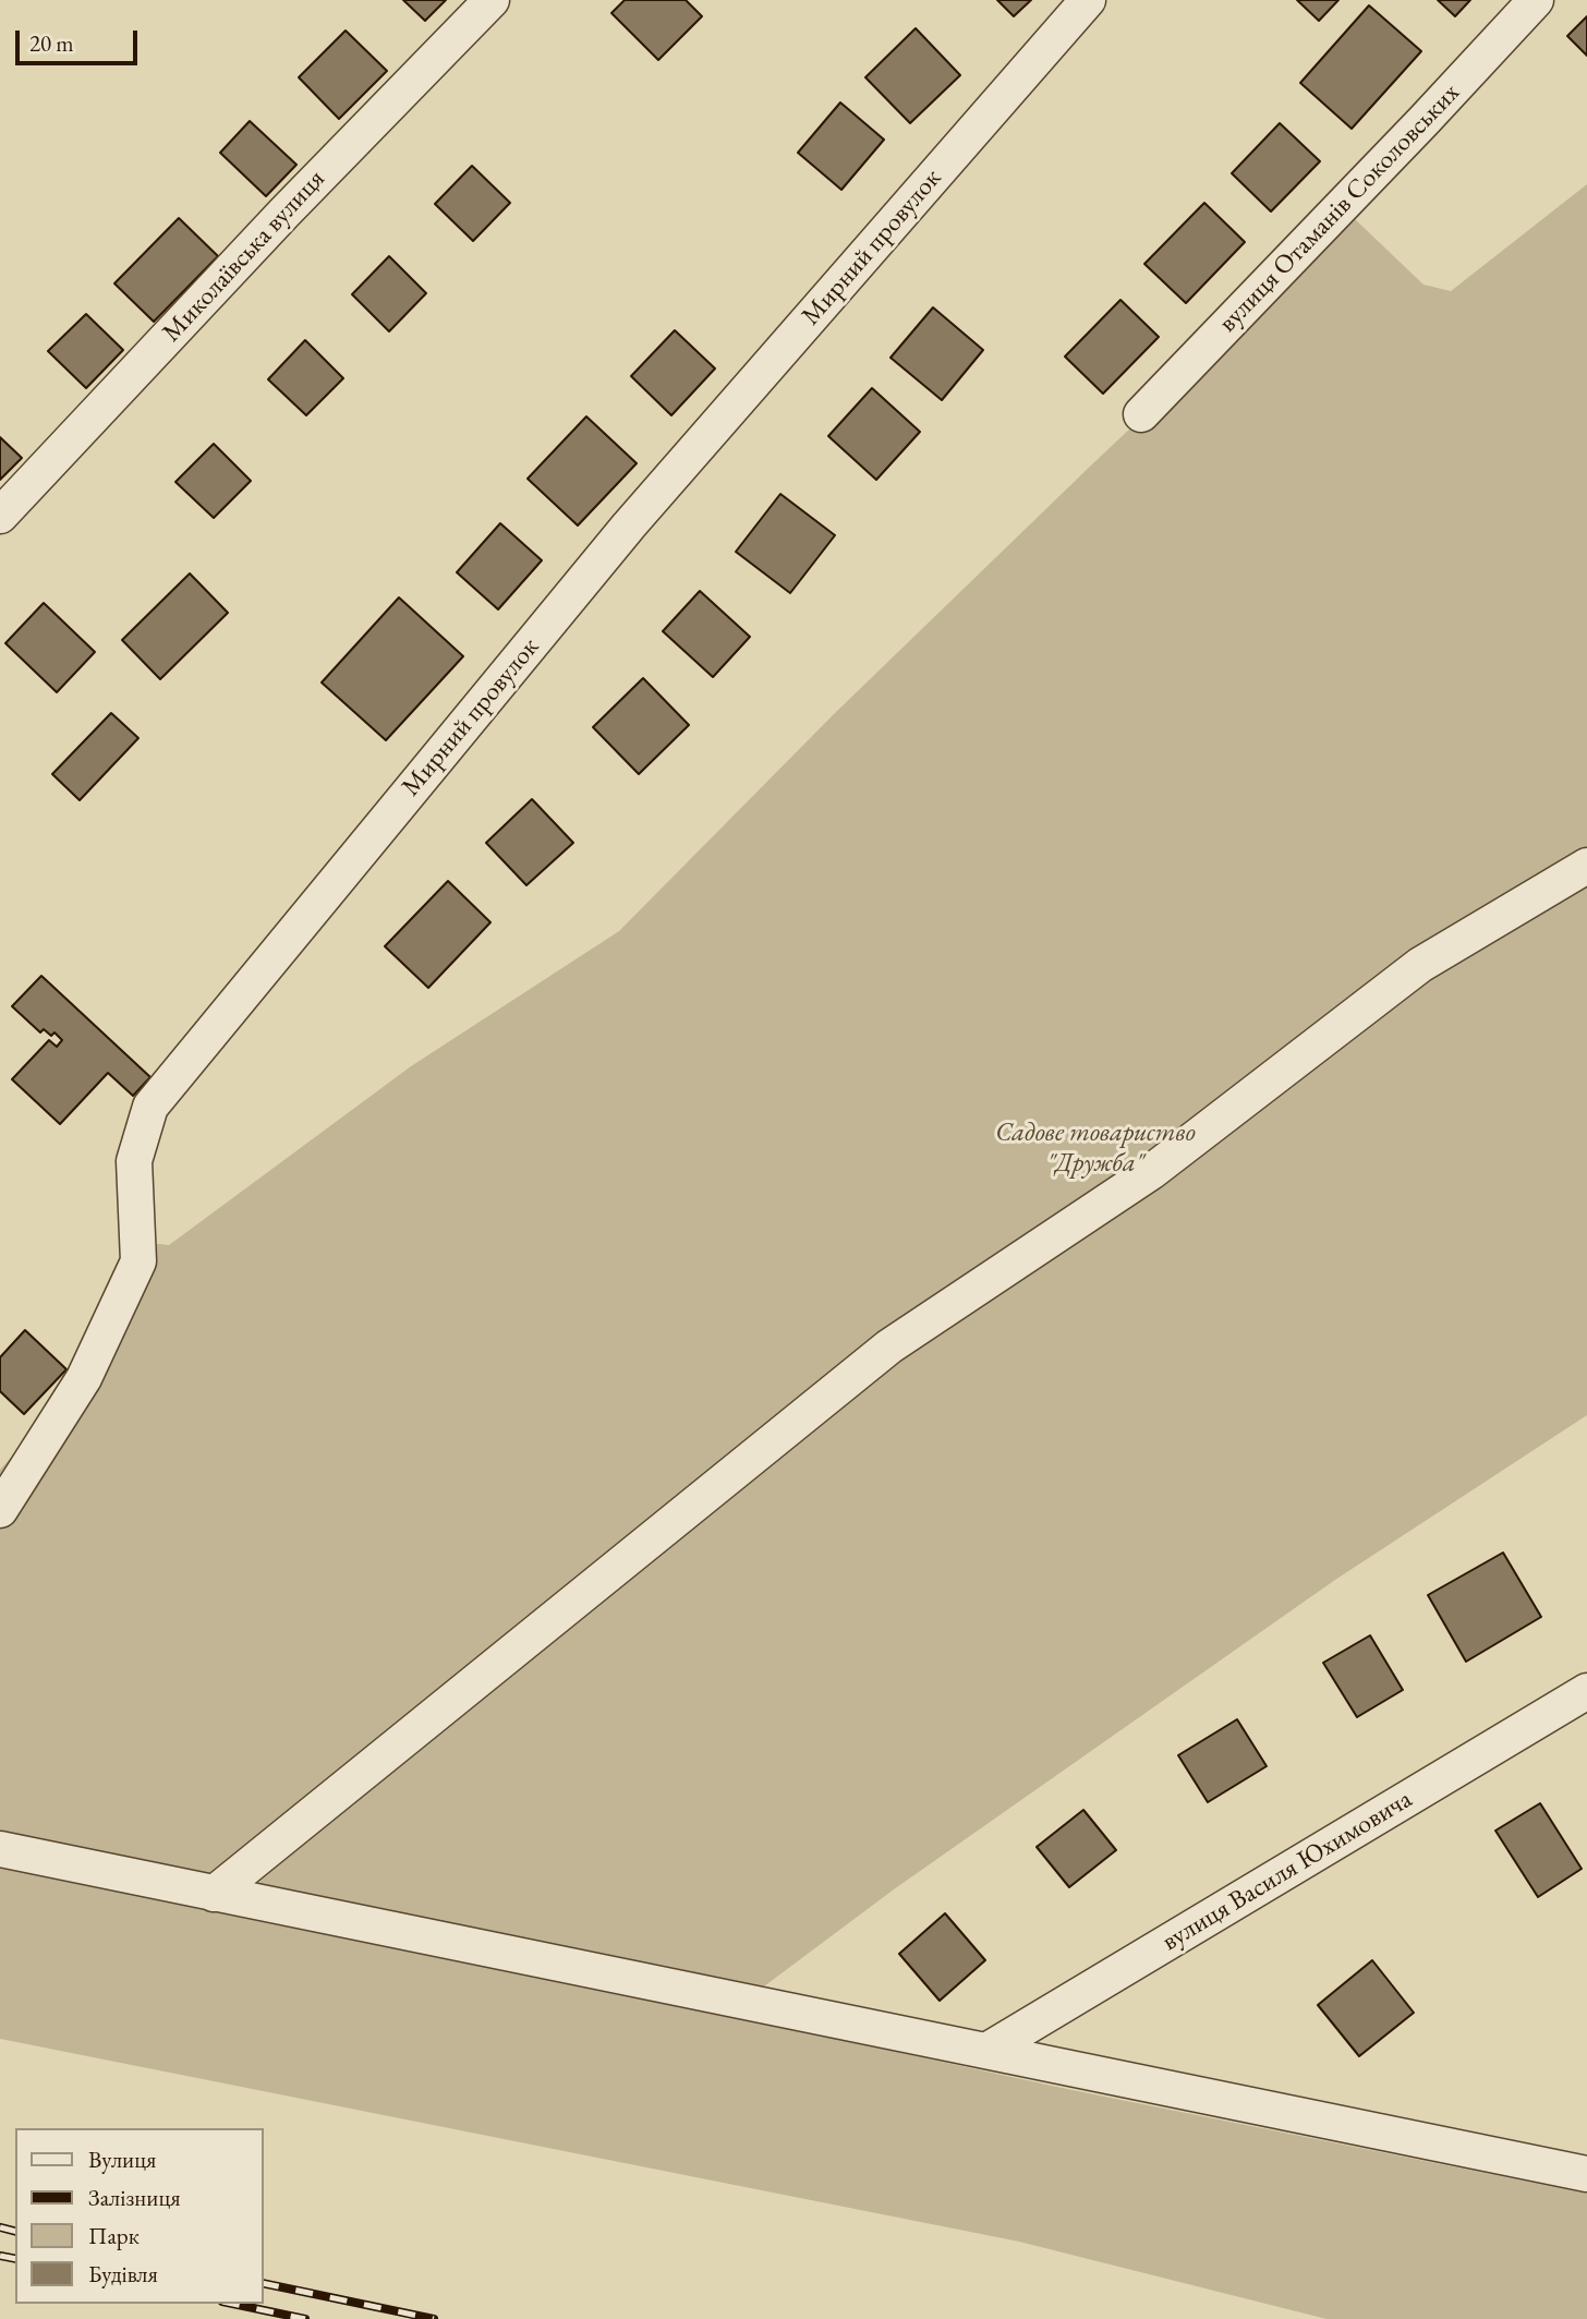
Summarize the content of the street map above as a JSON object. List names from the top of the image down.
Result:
{
  "streets": {
    "street": [
      "вулиця Отаманів Соколовських",
      "Мирний провулок",
      "Миколаївська вулиця",
      "вулиця Василя Юхимовича"
    ]
  },
  "parks": ["Садове товариство \"Дружба\""],
  "legend": [
    "Вулиця",
    "Залізниця",
    "Парк",
    "Будівля"
  ],
  "scale_bar": "20 m"
}
